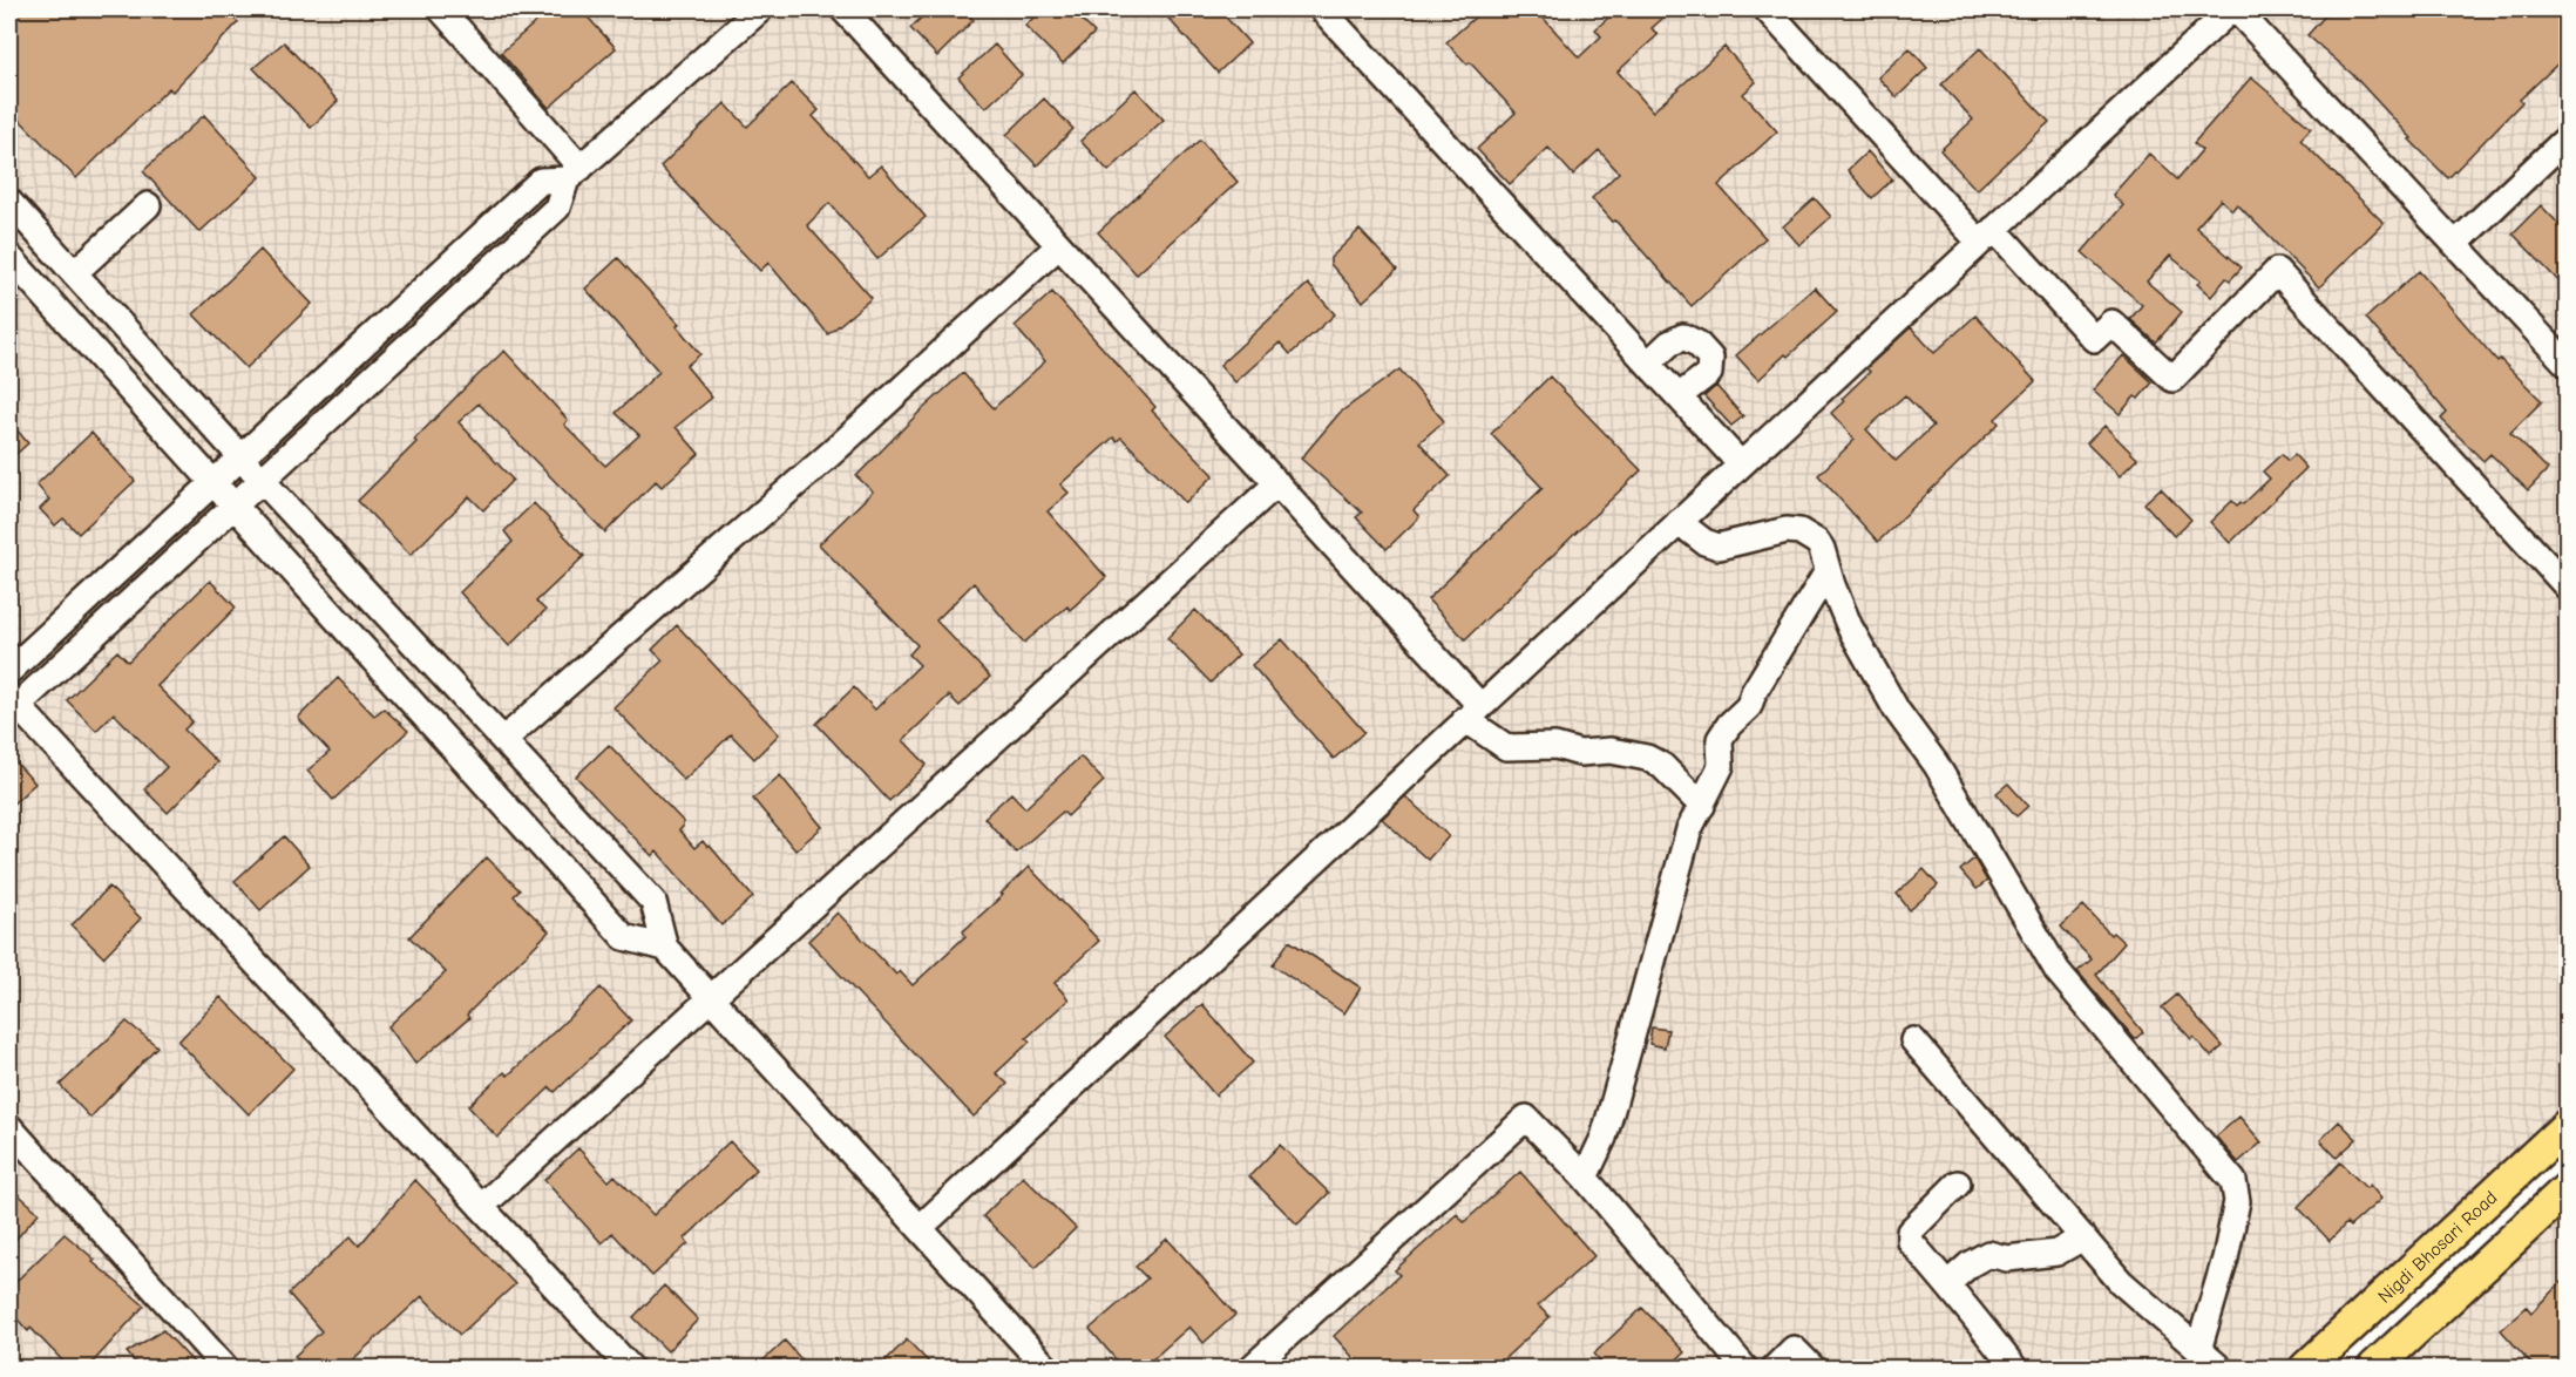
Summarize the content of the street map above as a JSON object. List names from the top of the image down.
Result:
{
  "streets": {
    "main road": ["Nigdi Bhosari Road"]
  }
}
